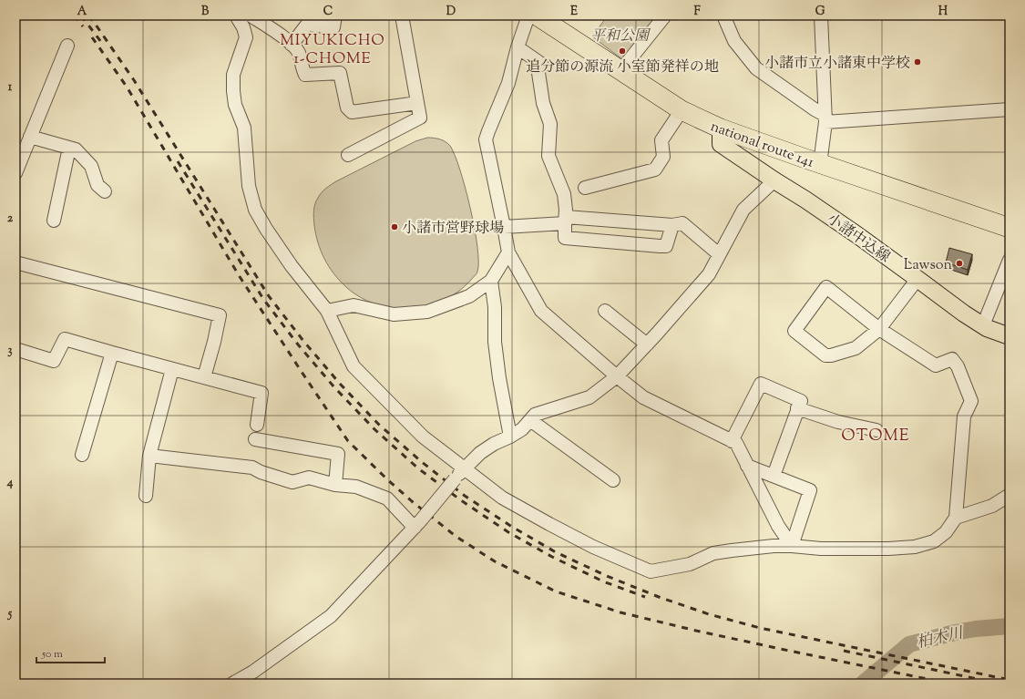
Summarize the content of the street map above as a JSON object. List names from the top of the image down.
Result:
{
  "streets": {
    "highway": ["national route 141"],
    "main road": ["小諸中込線"]
  },
  "crossings": [
    ["national route 141", "小諸中込線"]
  ],
  "districts": ["MIYUKICHO 1-CHOME", "OTOME"],
  "water": ["柏木川"],
  "parks": ["平和公園"],
  "places": [
    "追分節の源流 小室節発祥の地",
    "小諸市立小諸東中学校",
    "小諸市営野球場",
    "Lawson"
  ],
  "scale_bar": "50 m",
  "grid": {
    "columns": [
      "A",
      "B",
      "C",
      "D",
      "E",
      "F",
      "G",
      "H"
    ],
    "rows": [
      "1",
      "2",
      "3",
      "4",
      "5"
    ]
  }
}
